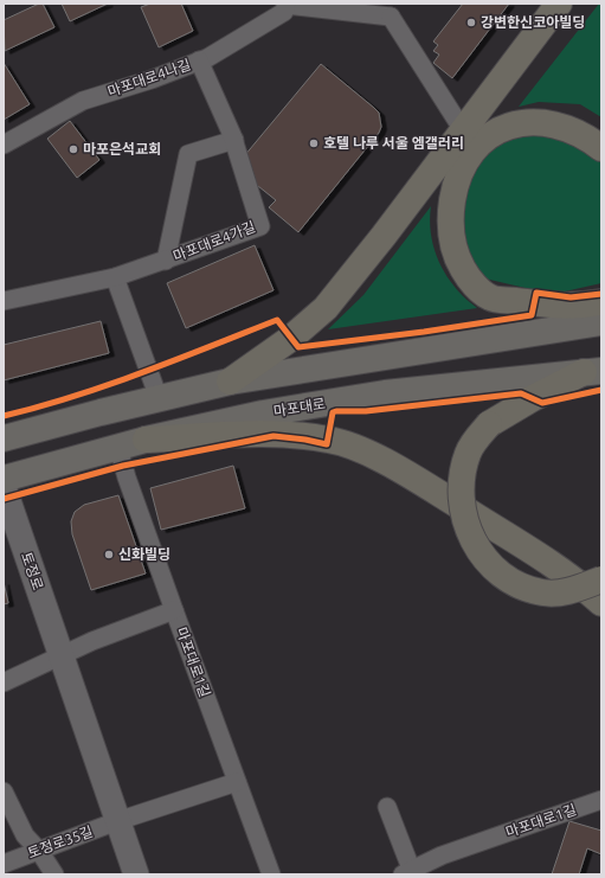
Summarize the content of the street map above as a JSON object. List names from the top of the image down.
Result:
{
  "streets": {
    "main road": ["마포대로", "토정로"],
    "street": [
      "마포대로4나길",
      "마포대로4가길",
      "마포대로1길",
      "토정로35길"
    ]
  },
  "crossings": [
    ["마포대로4나길", "마포대로4가길"],
    ["마포대로", "마포대로1길"],
    ["토정로", "토정로35길"]
  ],
  "places": [
    "강변한신코아빌딩",
    "호텔 나루 서울 엠갤러리",
    "마포은석교회",
    "신화빌딩"
  ]
}
